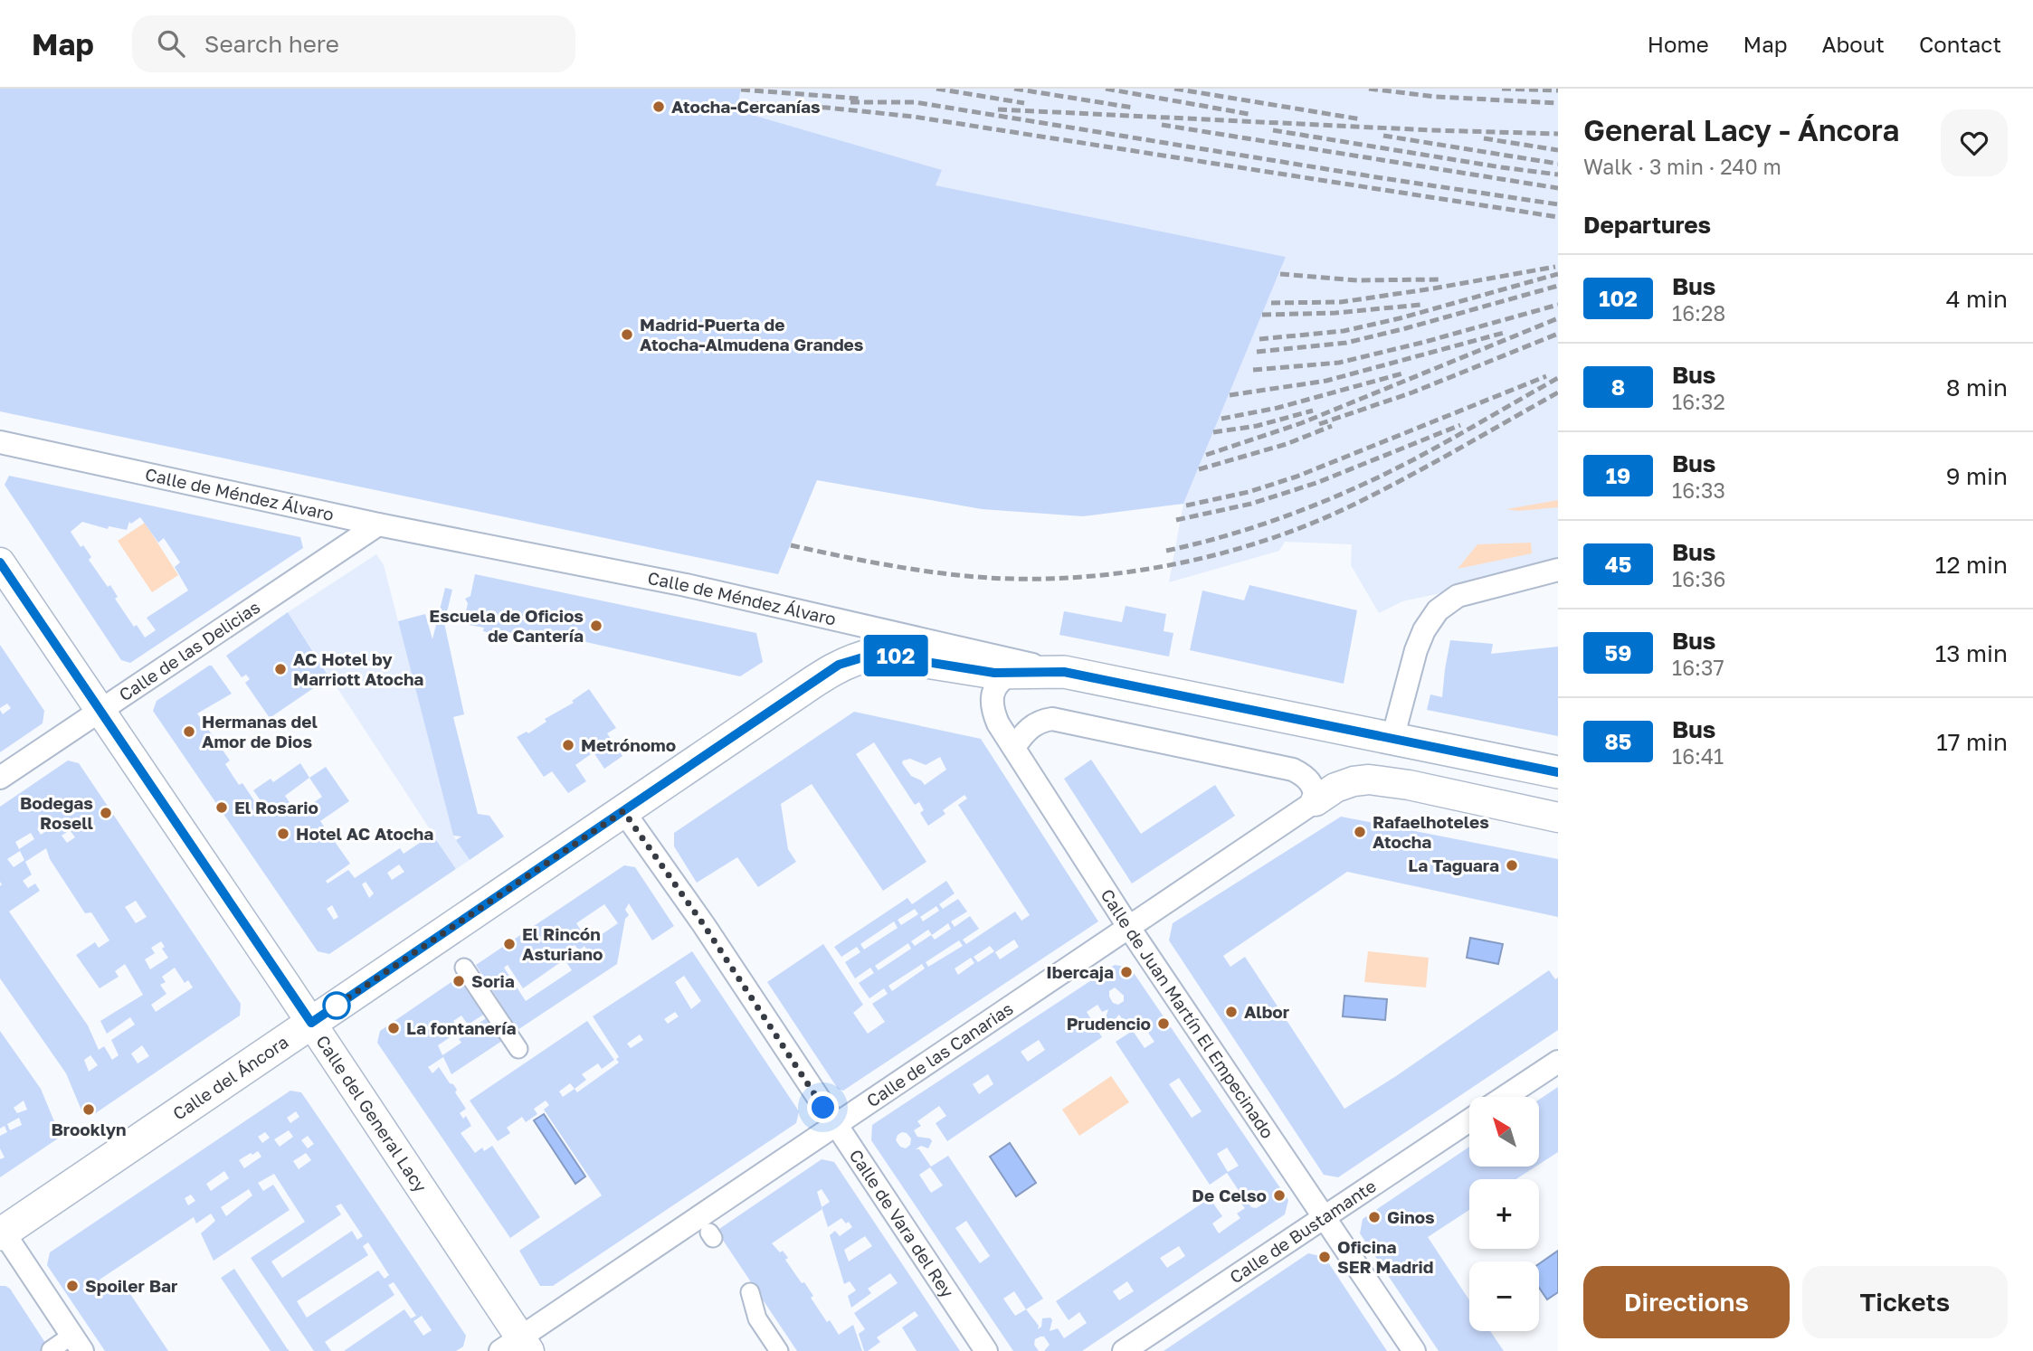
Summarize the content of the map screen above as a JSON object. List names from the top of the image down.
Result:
{
  "streets": {
    "main road": ["Calle de Méndez Álvaro", "Calle del Áncora"],
    "street": [
      "Calle de las Delicias",
      "Calle de Juan Martín El Empecinado",
      "Calle de las Canarias",
      "Calle del General Lacy",
      "Calle de Vara del Rey",
      "Calle de Bustamante"
    ]
  },
  "crossings": [
    ["Calle de Méndez Álvaro", "Calle de las Delicias"],
    ["Calle de Méndez Álvaro", "Calle del Áncora"],
    ["Calle de las Delicias", "Calle del General Lacy"],
    ["Calle de Juan Martín El Empecinado", "Calle de las Canarias"],
    ["Calle de Juan Martín El Empecinado", "Calle del Áncora"],
    ["Calle de Juan Martín El Empecinado", "Calle de Bustamante"],
    ["Calle de las Canarias", "Calle del General Lacy"],
    ["Calle de las Canarias", "Calle de Vara del Rey"],
    ["Calle del Áncora", "Calle del General Lacy"],
    ["Calle del Áncora", "Calle de Vara del Rey"]
  ],
  "places": [
    "Atocha-Cercanías",
    "Madrid-Puerta de Atocha-Almudena Grandes",
    "Escuela de Oficios de Cantería",
    "AC Hotel by Marriott Atocha",
    "Hermanas del Amor de Dios",
    "Metrónomo",
    "El Rosario",
    "Bodegas Rosell",
    "Rafaelhoteles Atocha",
    "Hotel AC Atocha",
    "La Taguara",
    "El Rincón Asturiano",
    "Ibercaja",
    "Soria",
    "Albor",
    "Prudencio",
    "La fontanería",
    "Brooklyn",
    "De Celso",
    "Ginos",
    "Oficina SER Madrid",
    "Spoiler Bar"
  ],
  "lines": ["bus line 102"],
  "north": "top left",
  "page": {
    "header": "Map",
    "search": "Search here",
    "nav": [
      "Home",
      "Map",
      "About",
      "Contact"
    ],
    "on_map": "102",
    "heading": [
      ["General Lacy - Áncora", "Walk · 3 min · 240 m"],
      "Departures"
    ],
    "list": [
      {
        "mark": "102",
        "name": "Bus",
        "note": "16:28",
        "value": "4 min"
      },
      {
        "mark": "8",
        "name": "Bus",
        "note": "16:32",
        "value": "8 min"
      },
      {
        "mark": "19",
        "name": "Bus",
        "note": "16:33",
        "value": "9 min"
      },
      {
        "mark": "45",
        "name": "Bus",
        "note": "16:36",
        "value": "12 min"
      },
      {
        "mark": "59",
        "name": "Bus",
        "note": "16:37",
        "value": "13 min"
      },
      {
        "mark": "85",
        "name": "Bus",
        "note": "16:41",
        "value": "17 min"
      }
    ],
    "map_buttons": ["+", "−"],
    "buttons": ["Directions", "Tickets"]
  }
}
